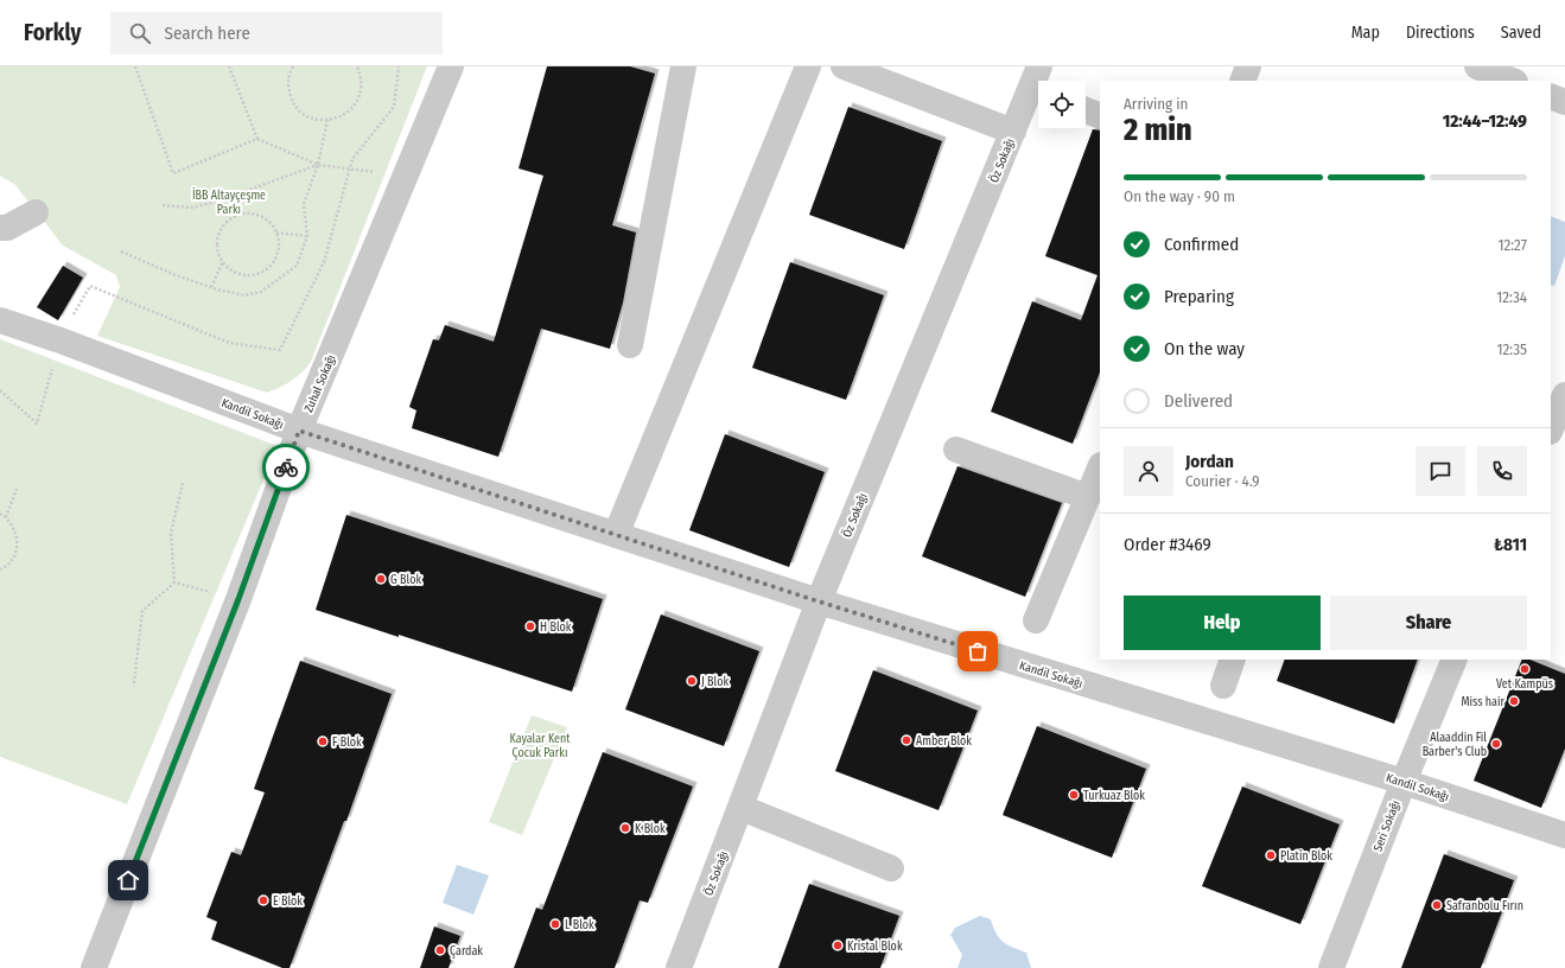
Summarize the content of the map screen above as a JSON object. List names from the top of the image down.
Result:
{
  "streets": {
    "street": [
      "Öz Sokağı",
      "Zuhal Sokağı",
      "Kandil Sokağı",
      "Seri Sokağı"
    ]
  },
  "crossings": [
    ["Öz Sokağı", "Kandil Sokağı"],
    ["Zuhal Sokağı", "Kandil Sokağı"],
    ["Kandil Sokağı", "Seri Sokağı"]
  ],
  "parks": ["İBB Altayçeşme Parkı", "Kayalar Kent Çocuk Parkı"],
  "places": [
    "G Blok",
    "H Blok",
    "Vet Kampüs",
    "J Blok",
    "Miss hair",
    "Amber Blok",
    "F Blok",
    "Alaaddin Fil Barber's Club",
    "Turkuaz Blok",
    "K Blok",
    "Platin Blok",
    "E Blok",
    "Safranbolu Fırın",
    "L Blok",
    "Kristal Blok",
    "Çardak"
  ],
  "page": {
    "header": "Forkly",
    "search": "Search here",
    "nav": ["Map", "Directions", "Saved"],
    "heading": ["2 min", "Arriving in", "12:44–12:49"],
    "panel": [
      "Jordan",
      "Courier · 4.9",
      "Order #3469",
      "₺811"
    ],
    "bar": "On the way · 90 m",
    "list": [
      ["Confirmed", "12:27"],
      ["Preparing", "12:34"],
      ["On the way", "12:35"],
      "Delivered"
    ],
    "buttons": ["Help", "Share"]
  }
}
